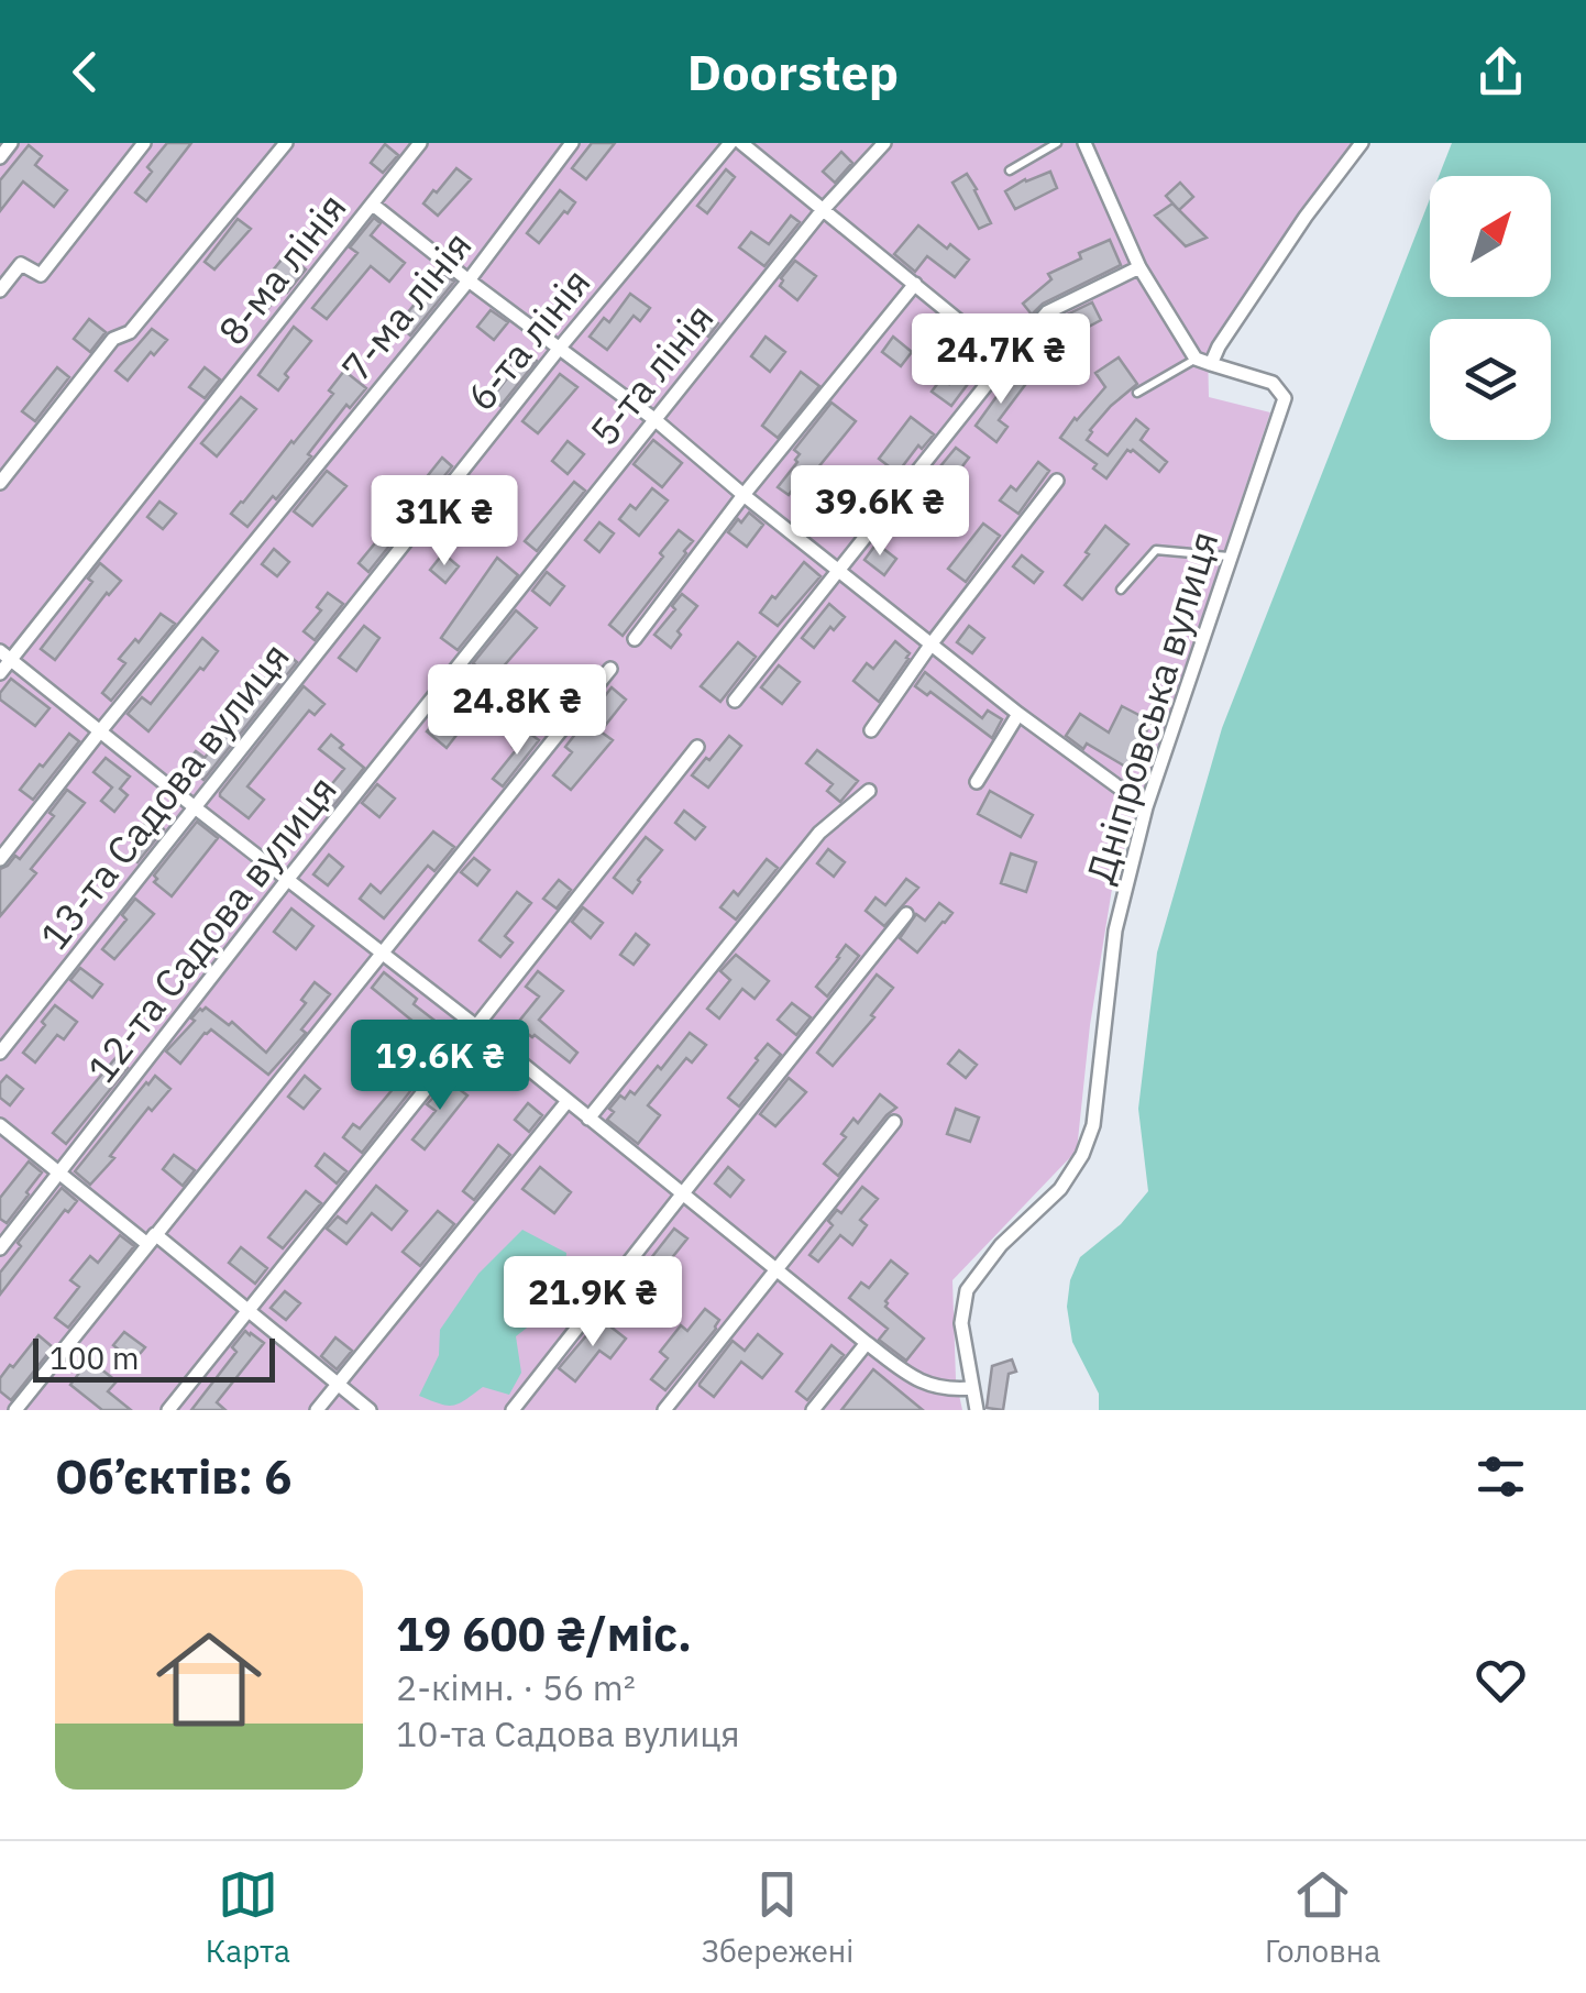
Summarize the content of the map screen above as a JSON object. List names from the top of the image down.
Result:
{
  "streets": {
    "street": [
      "8-ма лінія",
      "7-ма лінія",
      "6-та лінія",
      "5-та лінія",
      "Дніпровська вулиця",
      "13-та Садова вулиця",
      "12-та Садова вулиця"
    ]
  },
  "crossings": [
    ["6-та лінія", "13-та Садова вулиця"],
    ["5-та лінія", "12-та Садова вулиця"]
  ],
  "scale_bar": "100 m",
  "north": "top right",
  "page": {
    "header": "Doorstep",
    "price": [
      "24.7K ₴",
      "39.6K ₴",
      "31K ₴",
      "24.8K ₴",
      "19.6K ₴",
      "21.9K ₴"
    ],
    "scale": "100 m",
    "heading": "Об’єктів: 6",
    "list": [
      {
        "name": "19 600 ₴/міс.",
        "note": "2-кімн. · 56 m² · 10-та Садова вулиця"
      }
    ],
    "tabs": ["Карта", "Збережені", "Головна"]
  }
}
